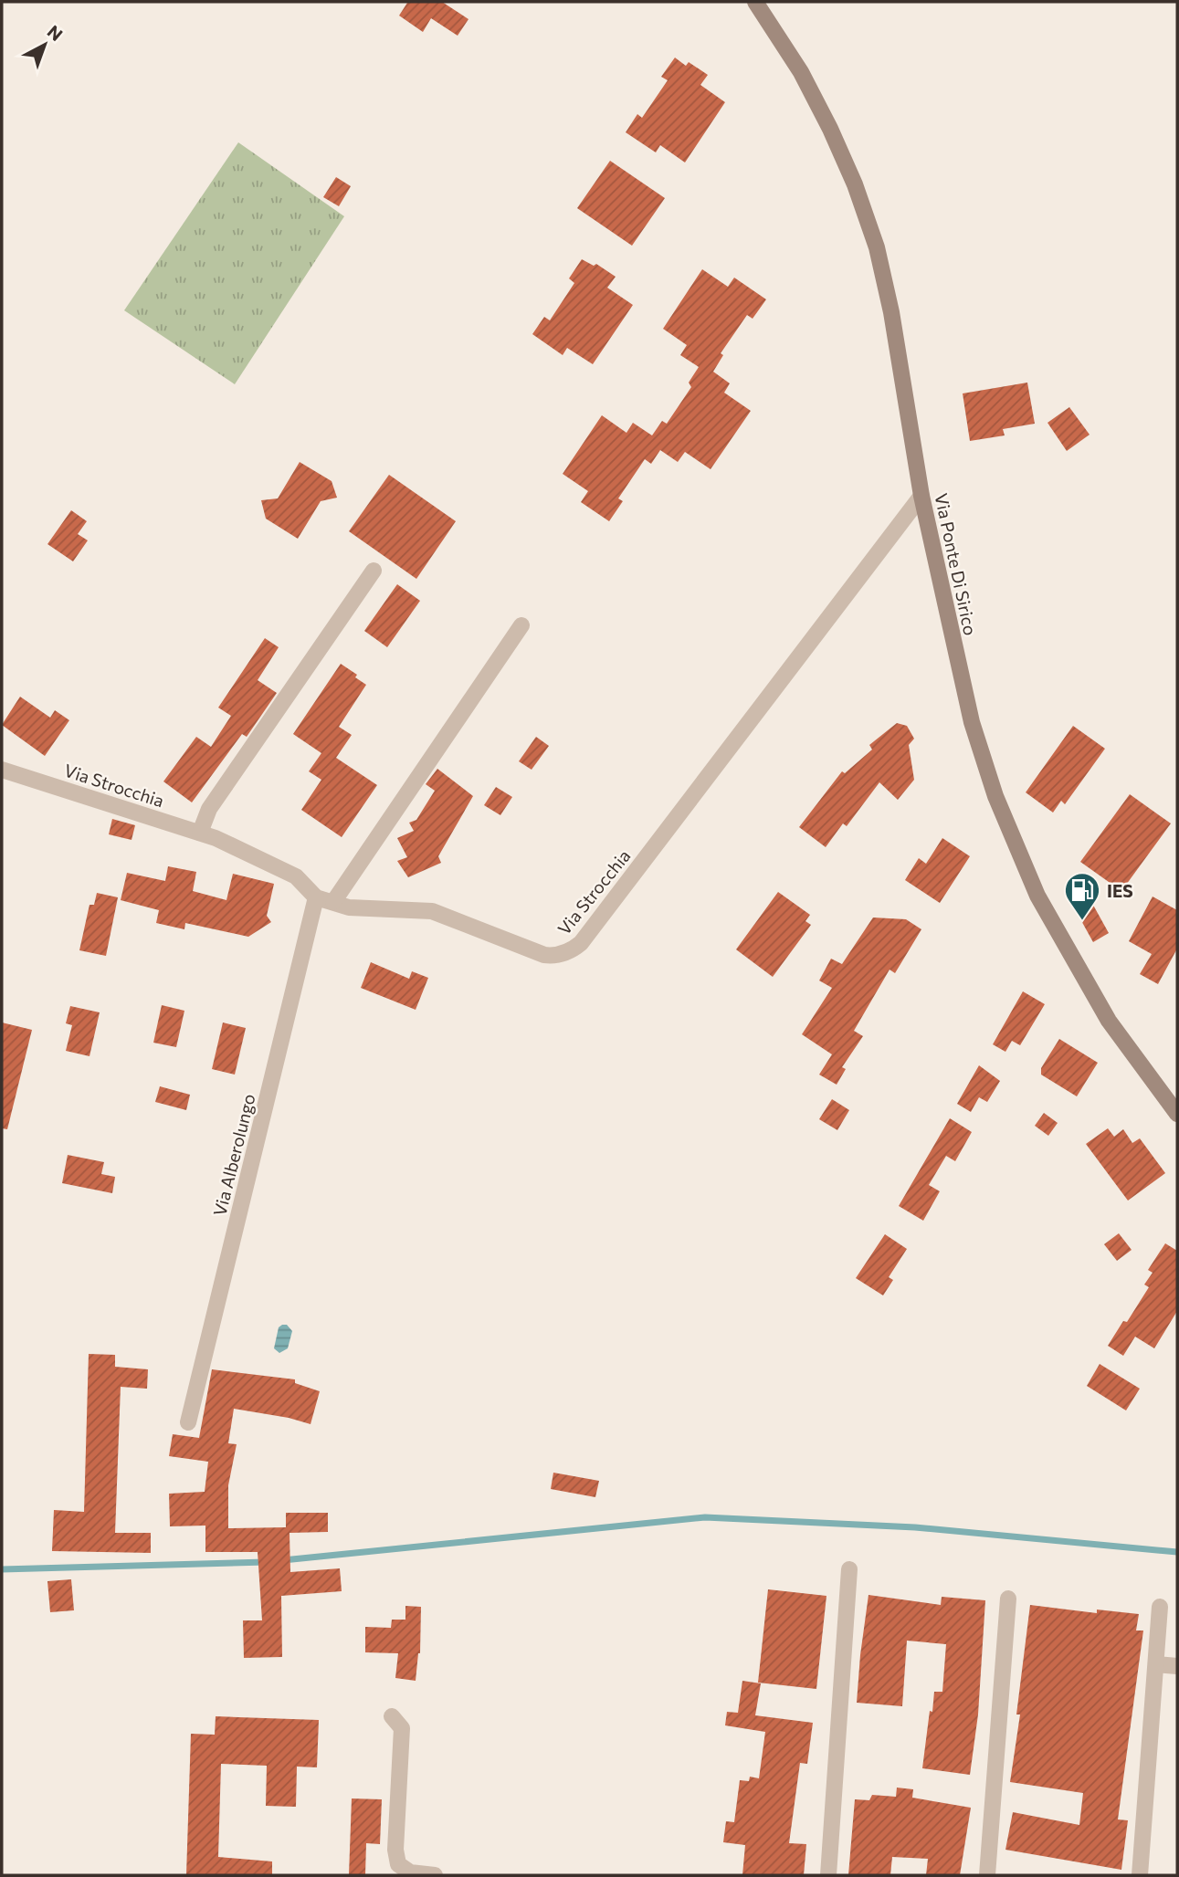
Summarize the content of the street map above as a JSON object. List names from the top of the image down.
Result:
{
  "streets": {
    "street": ["Via Ponte Di Sirico", "Via Strocchia", "Via Alberolungo"]
  },
  "crossings": [
    ["Via Ponte Di Sirico", "Via Strocchia"],
    ["Via Strocchia", "Via Alberolungo"]
  ],
  "places": {
    "fuel station": ["IES"]
  },
  "north": "top right"
}
